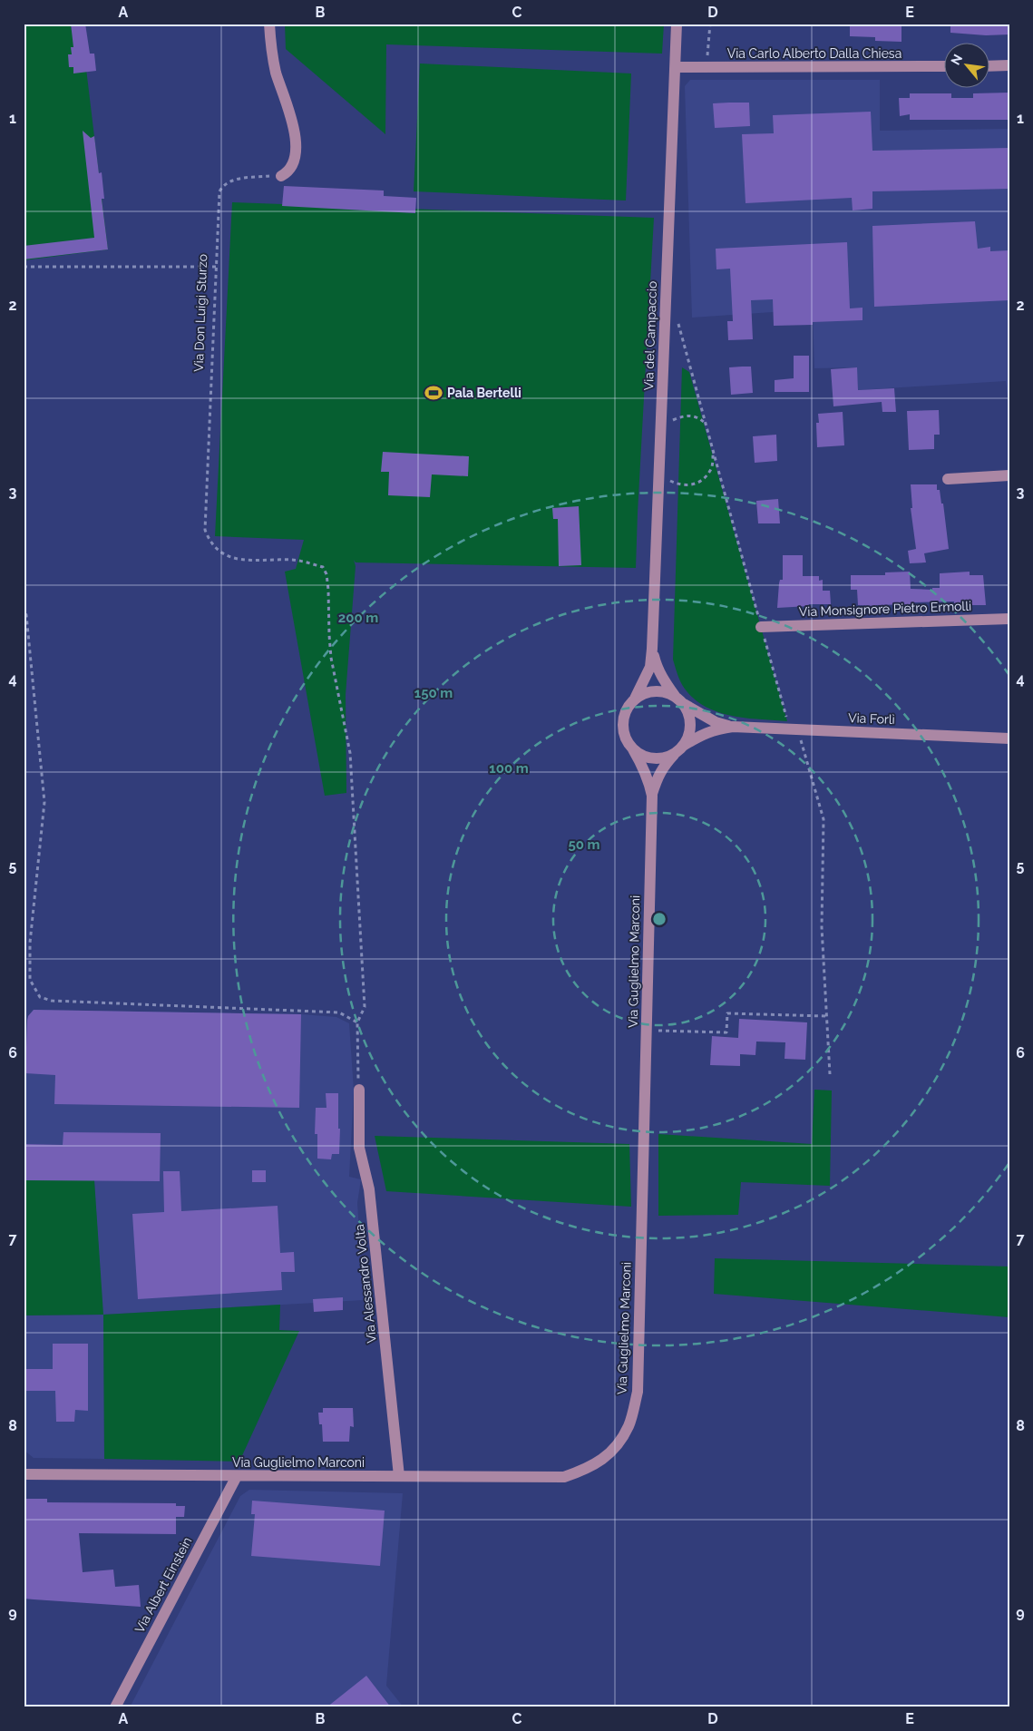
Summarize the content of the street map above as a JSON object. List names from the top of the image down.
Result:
{
  "streets": {
    "street": [
      "Via Carlo Alberto Dalla Chiesa",
      "Via del Campaccio",
      "Via Monsignore Pietro Ermolli",
      "Via Forlì",
      "Via Guglielmo Marconi",
      "Via Alessandro Volta",
      "Via Albert Einstein"
    ],
    "path": ["Via Don Luigi Sturzo"]
  },
  "crossings": [
    ["Via Carlo Alberto Dalla Chiesa", "Via del Campaccio"],
    ["Via del Campaccio", "Via Forlì"],
    ["Via del Campaccio", "Via Guglielmo Marconi"],
    ["Via Forlì", "Via Guglielmo Marconi"],
    ["Via Guglielmo Marconi", "Via Alessandro Volta"],
    ["Via Guglielmo Marconi", "Via Albert Einstein"]
  ],
  "places": {
    "sports": ["Pala Bertelli"]
  },
  "north": "top left",
  "grid": {
    "columns": [
      "A",
      "B",
      "C",
      "D",
      "E"
    ],
    "rows": [
      "1",
      "2",
      "3",
      "4",
      "5",
      "6",
      "7",
      "8",
      "9"
    ]
  },
  "rings": [
    "200 m",
    "150 m",
    "100 m",
    "50 m"
  ]
}
